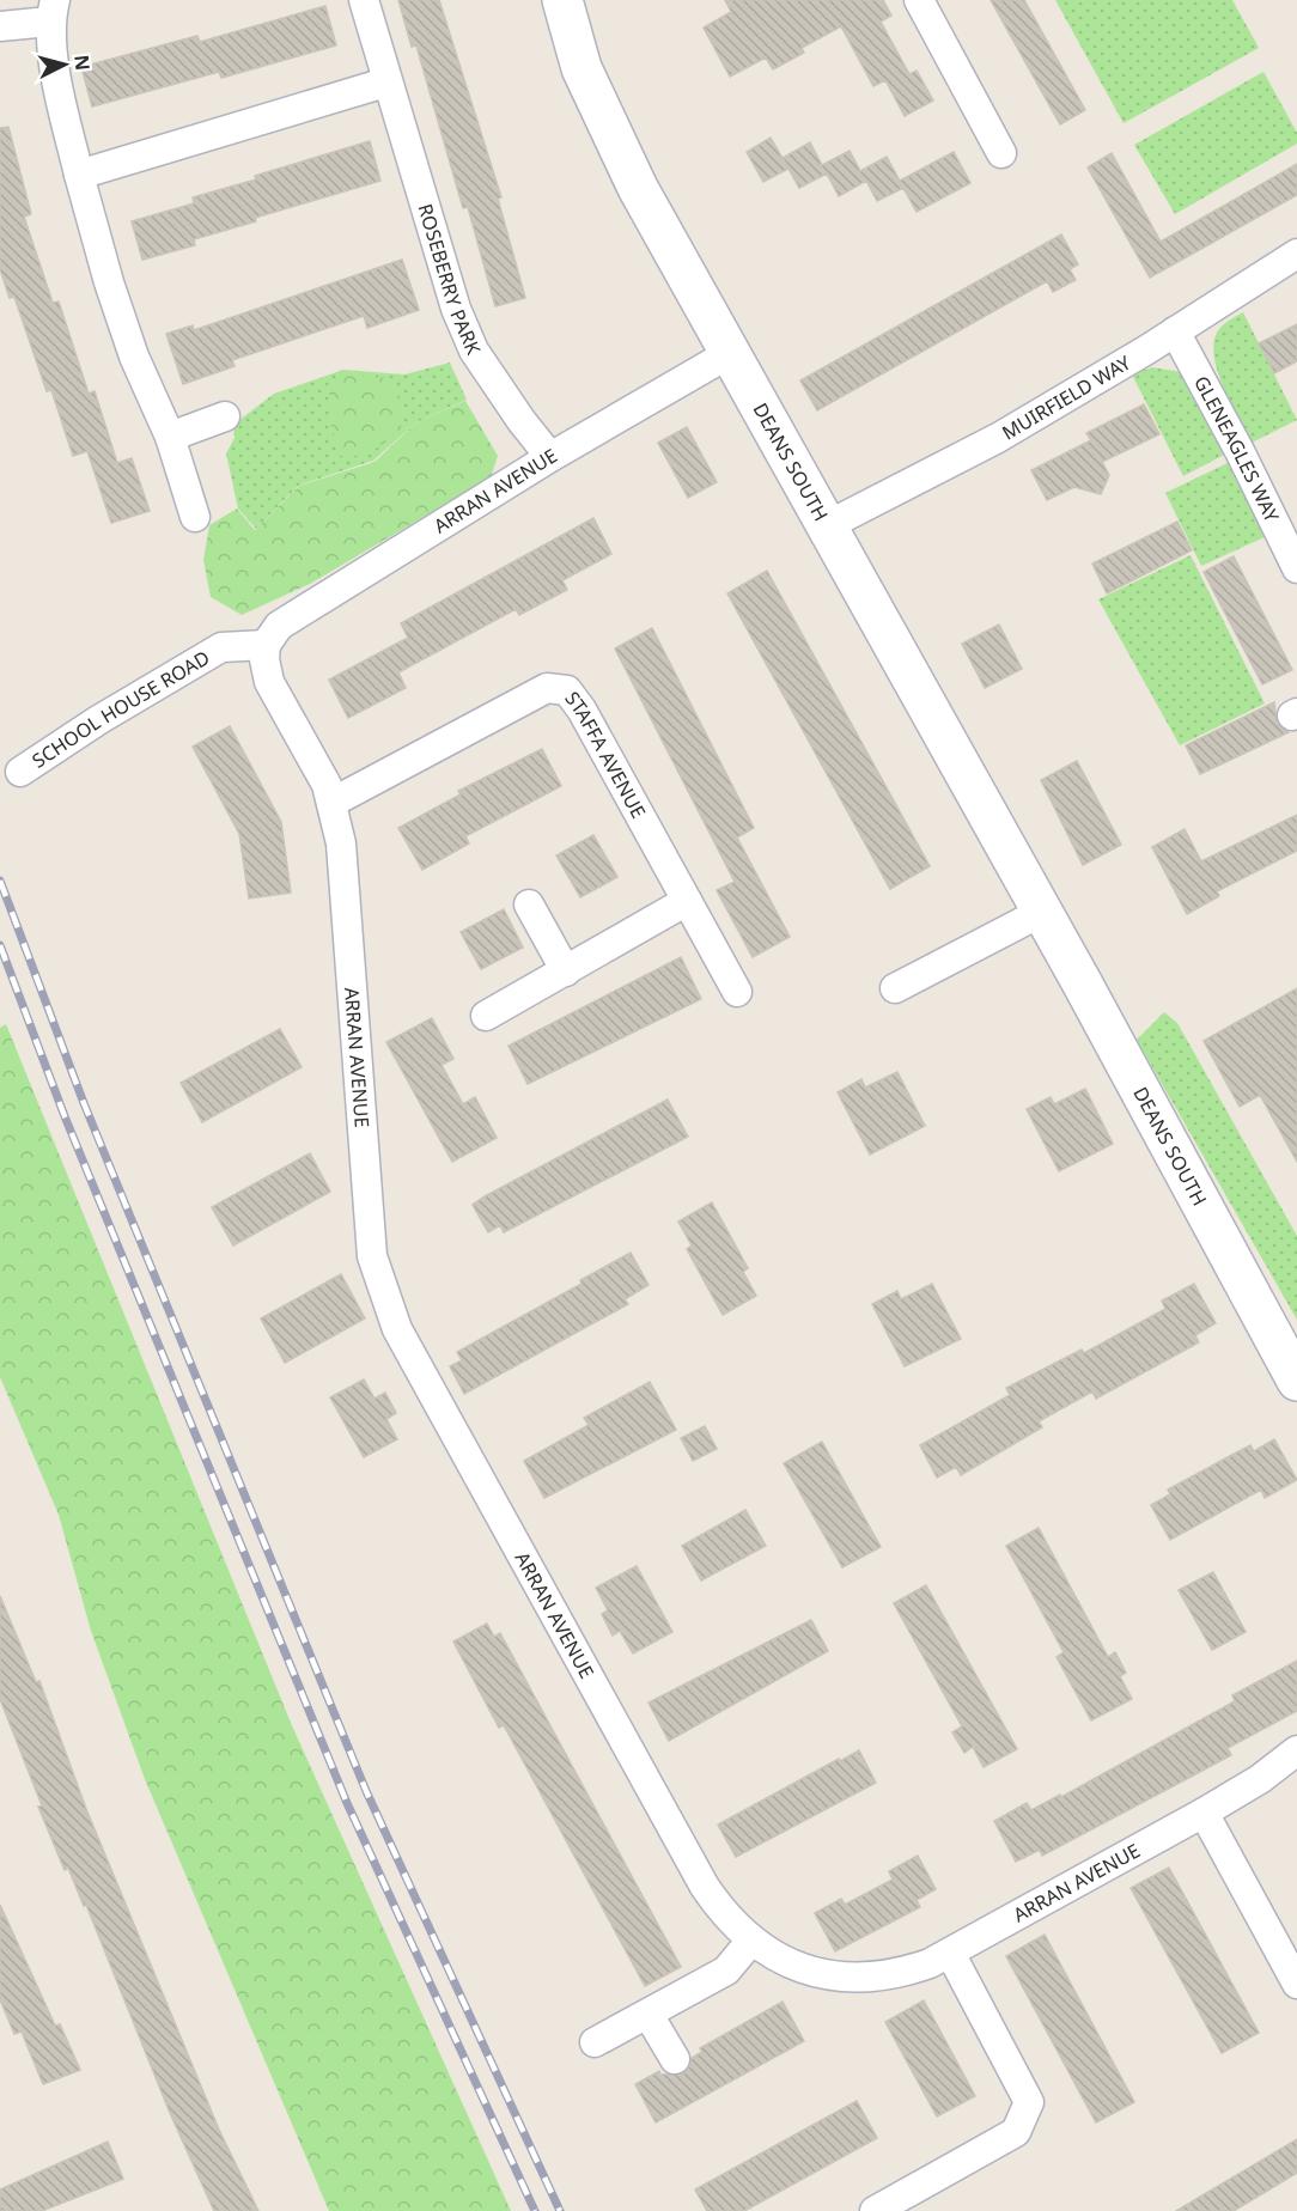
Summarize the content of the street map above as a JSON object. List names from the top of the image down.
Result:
{
  "streets": {
    "street": [
      "ROSEBERRY PARK",
      "MUIRFIELD WAY",
      "GLENEAGLES WAY",
      "DEANS SOUTH",
      "ARRAN AVENUE",
      "SCHOOL HOUSE ROAD",
      "STAFFA AVENUE"
    ]
  },
  "crossings": [
    ["ROSEBERRY PARK", "ARRAN AVENUE"],
    ["MUIRFIELD WAY", "GLENEAGLES WAY"],
    ["MUIRFIELD WAY", "DEANS SOUTH"],
    ["DEANS SOUTH", "ARRAN AVENUE"],
    ["ARRAN AVENUE", "SCHOOL HOUSE ROAD"],
    ["ARRAN AVENUE", "STAFFA AVENUE"]
  ],
  "north": "right"
}
